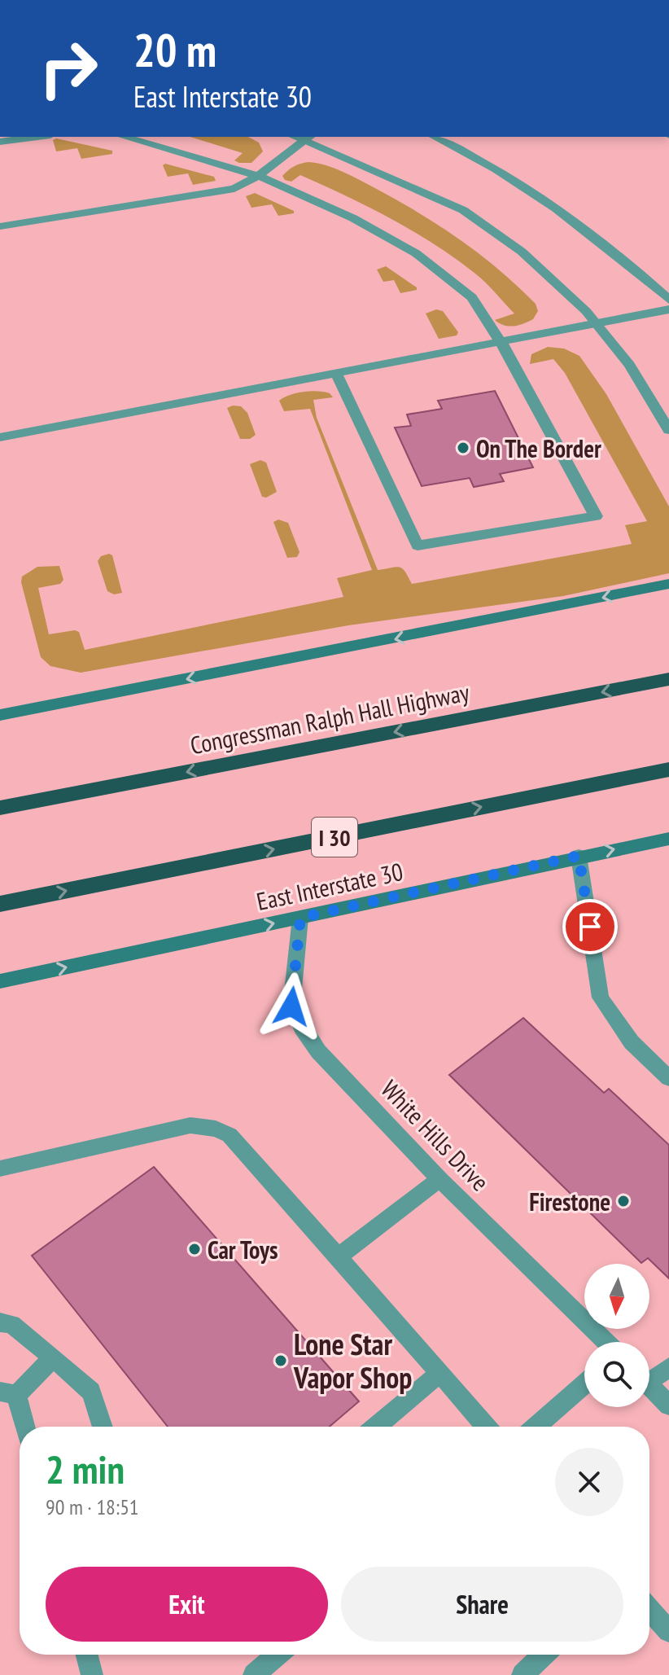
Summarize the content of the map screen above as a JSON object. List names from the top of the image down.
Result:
{
  "streets": {
    "highway": ["Congressman Ralph Hall Highway", "I 30"],
    "main road": ["East Interstate 30"],
    "street": ["White Hills Drive"]
  },
  "crossings": [
    ["East Interstate 30", "White Hills Drive"]
  ],
  "one_way": ["East Interstate 30"],
  "places": [
    "On The Border",
    "Firestone",
    "Car Toys",
    "Lone Star Vapor Shop"
  ],
  "north": "bottom",
  "page": {
    "turn": ["20 m", "East Interstate 30"],
    "heading": ["2 min", "90 m · 18:51"],
    "buttons": ["Exit", "Share"]
  }
}
